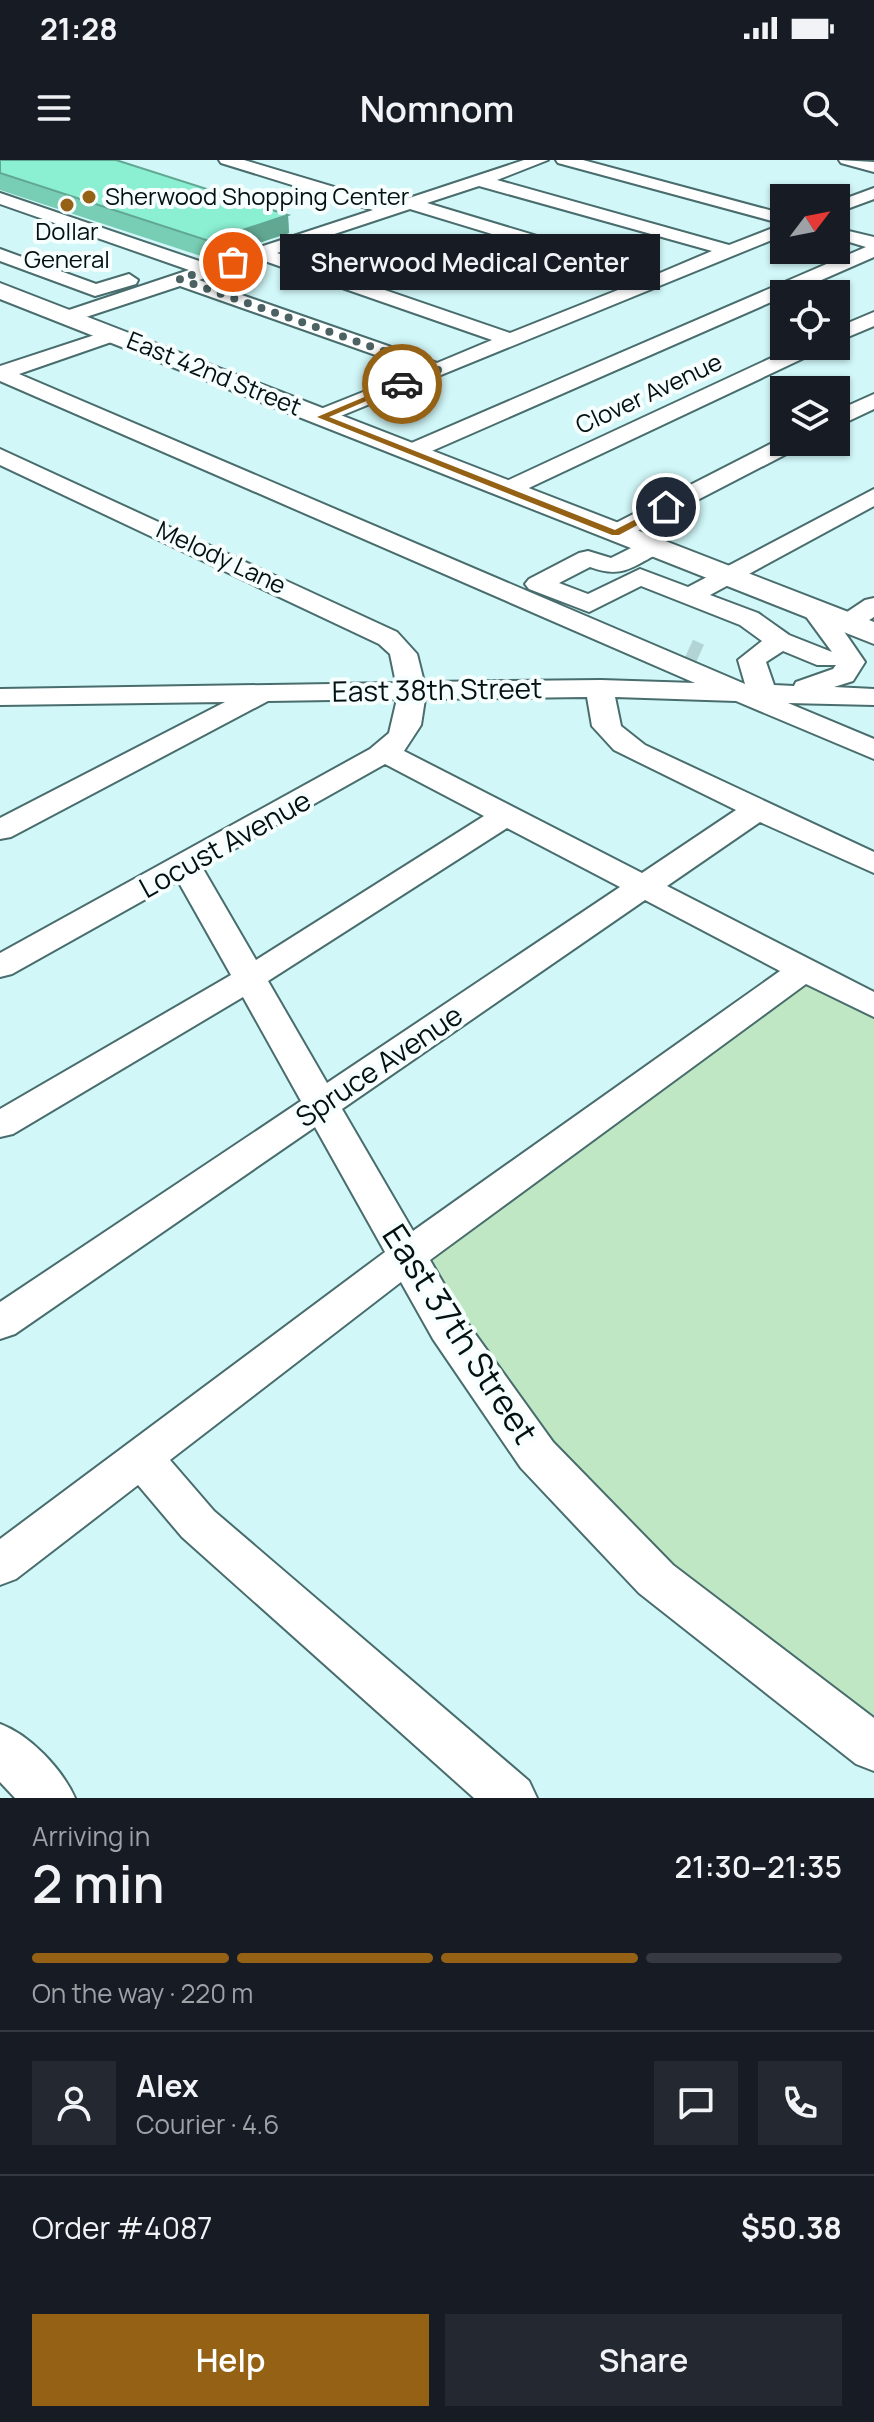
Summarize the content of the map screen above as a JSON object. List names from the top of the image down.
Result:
{
  "streets": {
    "highway": ["East 42nd Street"],
    "street": [
      "Clover Avenue",
      "Melody Lane",
      "East 38th Street",
      "Locust Avenue",
      "Spruce Avenue",
      "East 37th Street"
    ]
  },
  "crossings": [
    ["East 42nd Street", "Clover Avenue"],
    ["Melody Lane", "East 38th Street"],
    ["Melody Lane", "Locust Avenue"],
    ["East 38th Street", "Locust Avenue"],
    ["Locust Avenue", "East 37th Street"],
    ["Spruce Avenue", "East 37th Street"]
  ],
  "places": ["Sherwood Shopping Center", "Dollar General", "Sherwood Medical Center"],
  "north": "top right",
  "page": {
    "status": "21:28",
    "header": "Nomnom",
    "bubble": "Sherwood Medical Center",
    "heading": ["2 min", "Arriving in", "21:30–21:35"],
    "panel": [
      "Alex",
      "Courier · 4.6",
      "Order #4087",
      "$50.38"
    ],
    "bar": "On the way · 220 m",
    "buttons": ["Help", "Share"]
  }
}
